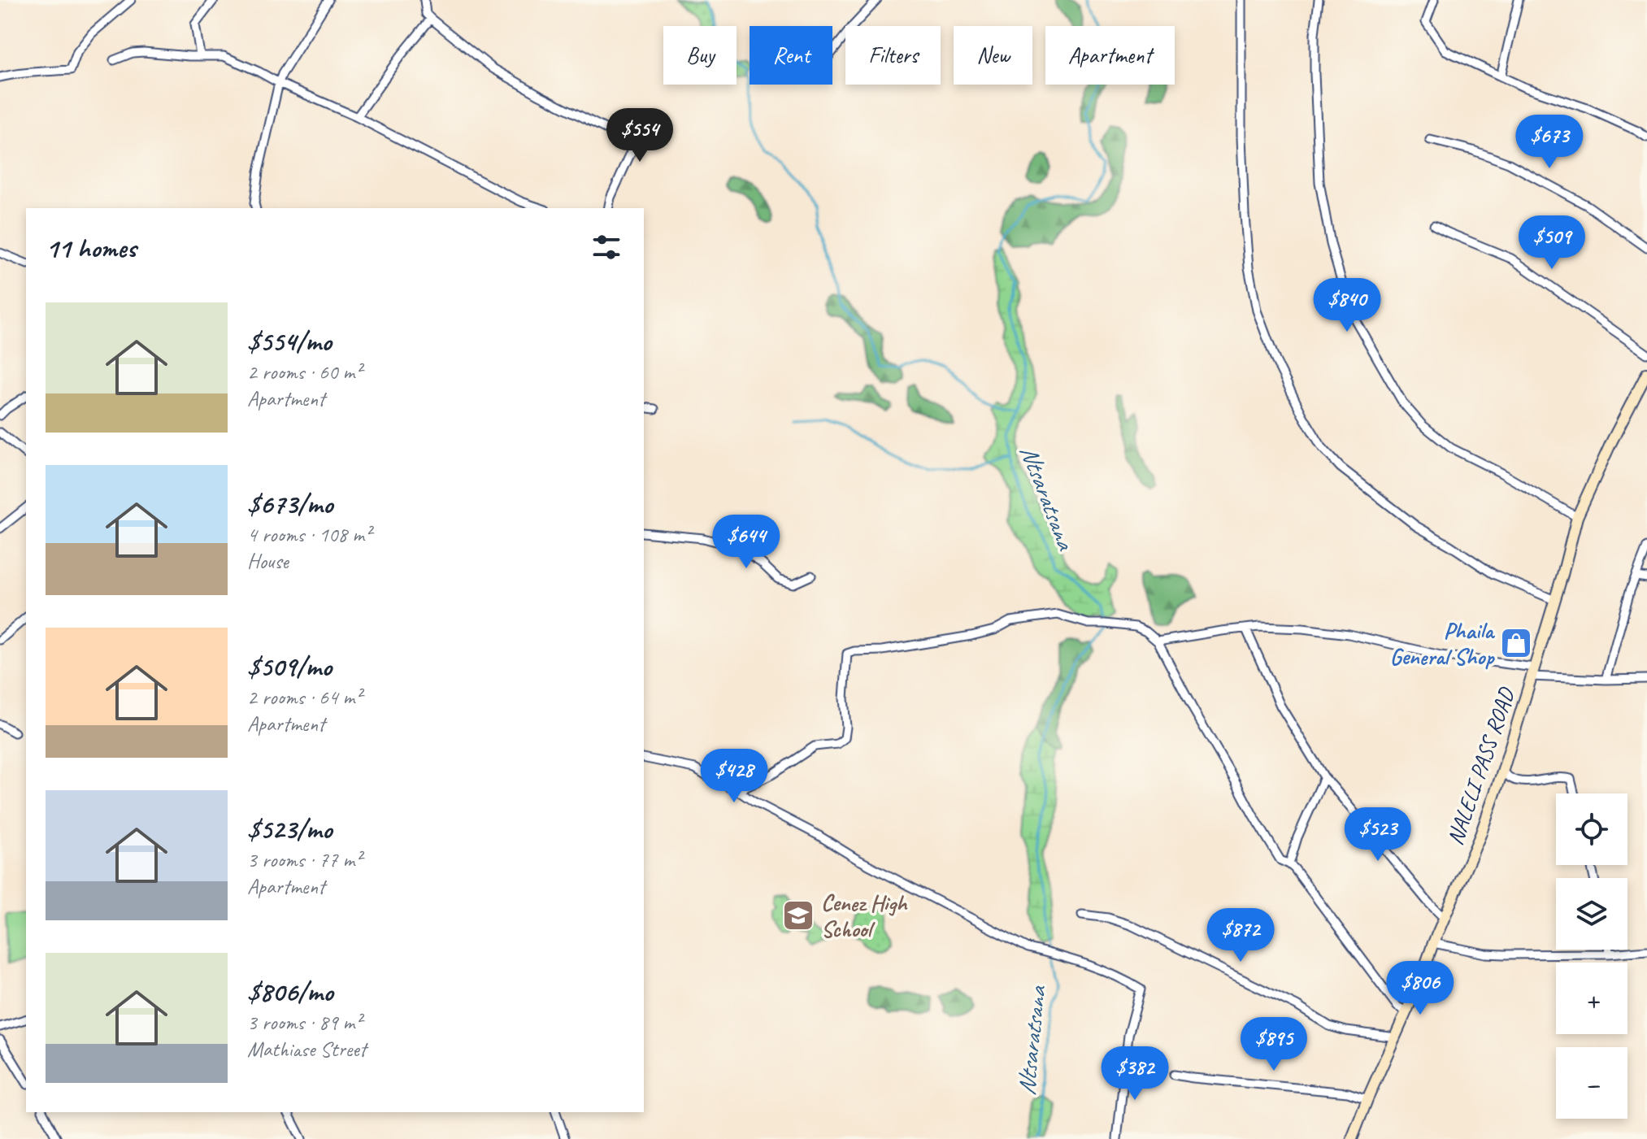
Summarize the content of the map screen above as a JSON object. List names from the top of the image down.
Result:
{
  "streets": {
    "main road": ["NALELI PASS ROAD"]
  },
  "water": ["Ntsaratsana"],
  "places": {
    "shop": ["Phaila General Shop"],
    "school or university": ["Cenez High School"]
  },
  "page": {
    "chip": [
      "Buy",
      "Rent",
      "Filters",
      "New",
      "Apartment"
    ],
    "price": [
      "$554",
      "$673",
      "$509",
      "$840",
      "$644",
      "$428",
      "$523",
      "$872",
      "$806",
      "$895",
      "$382"
    ],
    "heading": "11 homes",
    "list": [
      {
        "name": "$554/mo",
        "note": "2 rooms · 60 m² · Apartment"
      },
      {
        "name": "$673/mo",
        "note": "4 rooms · 108 m² · House"
      },
      {
        "name": "$509/mo",
        "note": "2 rooms · 64 m² · Apartment"
      },
      {
        "name": "$523/mo",
        "note": "3 rooms · 77 m² · Apartment"
      },
      {
        "name": "$806/mo",
        "note": "3 rooms · 89 m² · Mathiase Street"
      }
    ],
    "map_buttons": ["+", "−"]
  }
}
